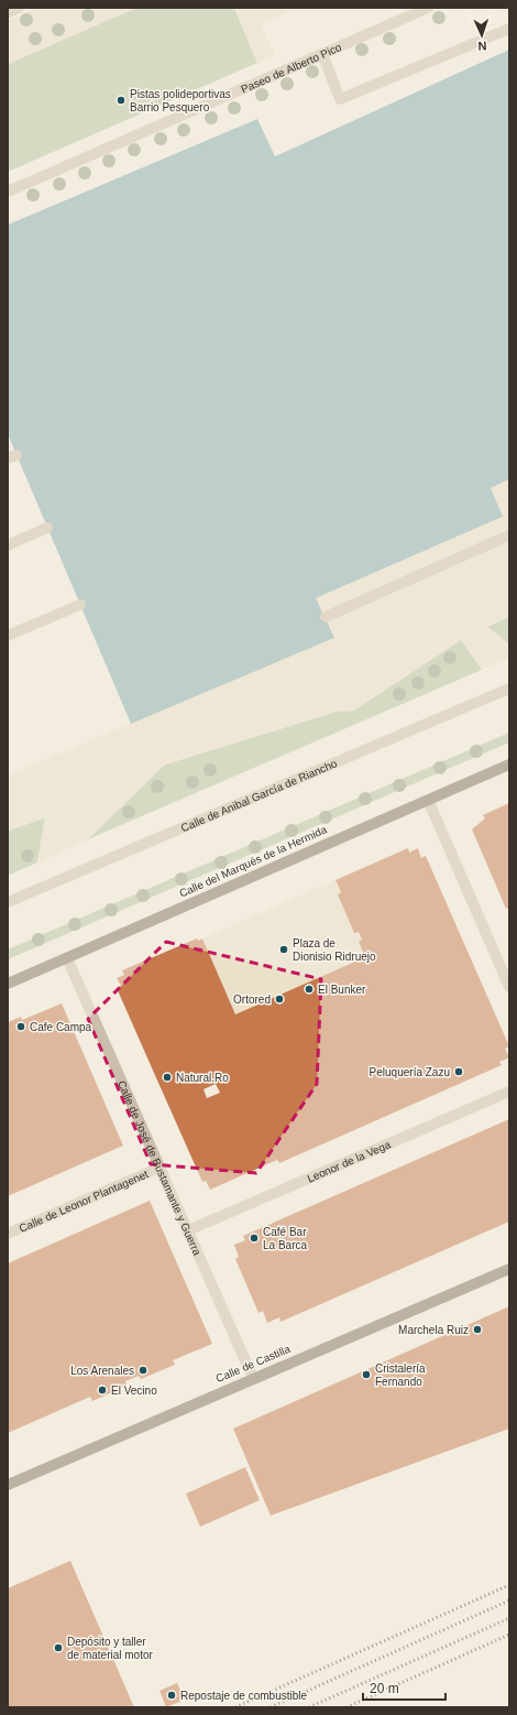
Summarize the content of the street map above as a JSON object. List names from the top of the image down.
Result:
{
  "streets": {
    "main road": ["Calle del Marqués de la Hermida", "Calle de Castilla"],
    "street": [
      "Paseo de Alberto Pico",
      "Calle de Anibal García de Riancho",
      "Leonor de la Vega",
      "Calle de José de Bustamante y Guerra",
      "Calle de Leonor Plantagenet"
    ]
  },
  "crossings": [
    ["Calle del Marqués de la Hermida", "Calle de José de Bustamante y Guerra"],
    ["Leonor de la Vega", "Calle de José de Bustamante y Guerra"],
    ["Calle de José de Bustamante y Guerra", "Calle de Leonor Plantagenet"],
    ["Calle de José de Bustamante y Guerra", "Calle de Castilla"]
  ],
  "places": [
    "Pistas polideportivas Barrio Pesquero",
    "Plaza de Dionisio Ridruejo",
    "El Bunker",
    "Ortored",
    "Cafe Campa",
    "Peluquería Zazu",
    "Natural.Ro",
    "Café Bar La Barca",
    "Marchela Ruiz",
    "Los Arenales",
    "Cristalería Fernando",
    "El Vecino",
    "Depósito y taller de material motor",
    "Repostaje de combustible"
  ],
  "scale_bar": "20 m",
  "north": "bottom"
}
